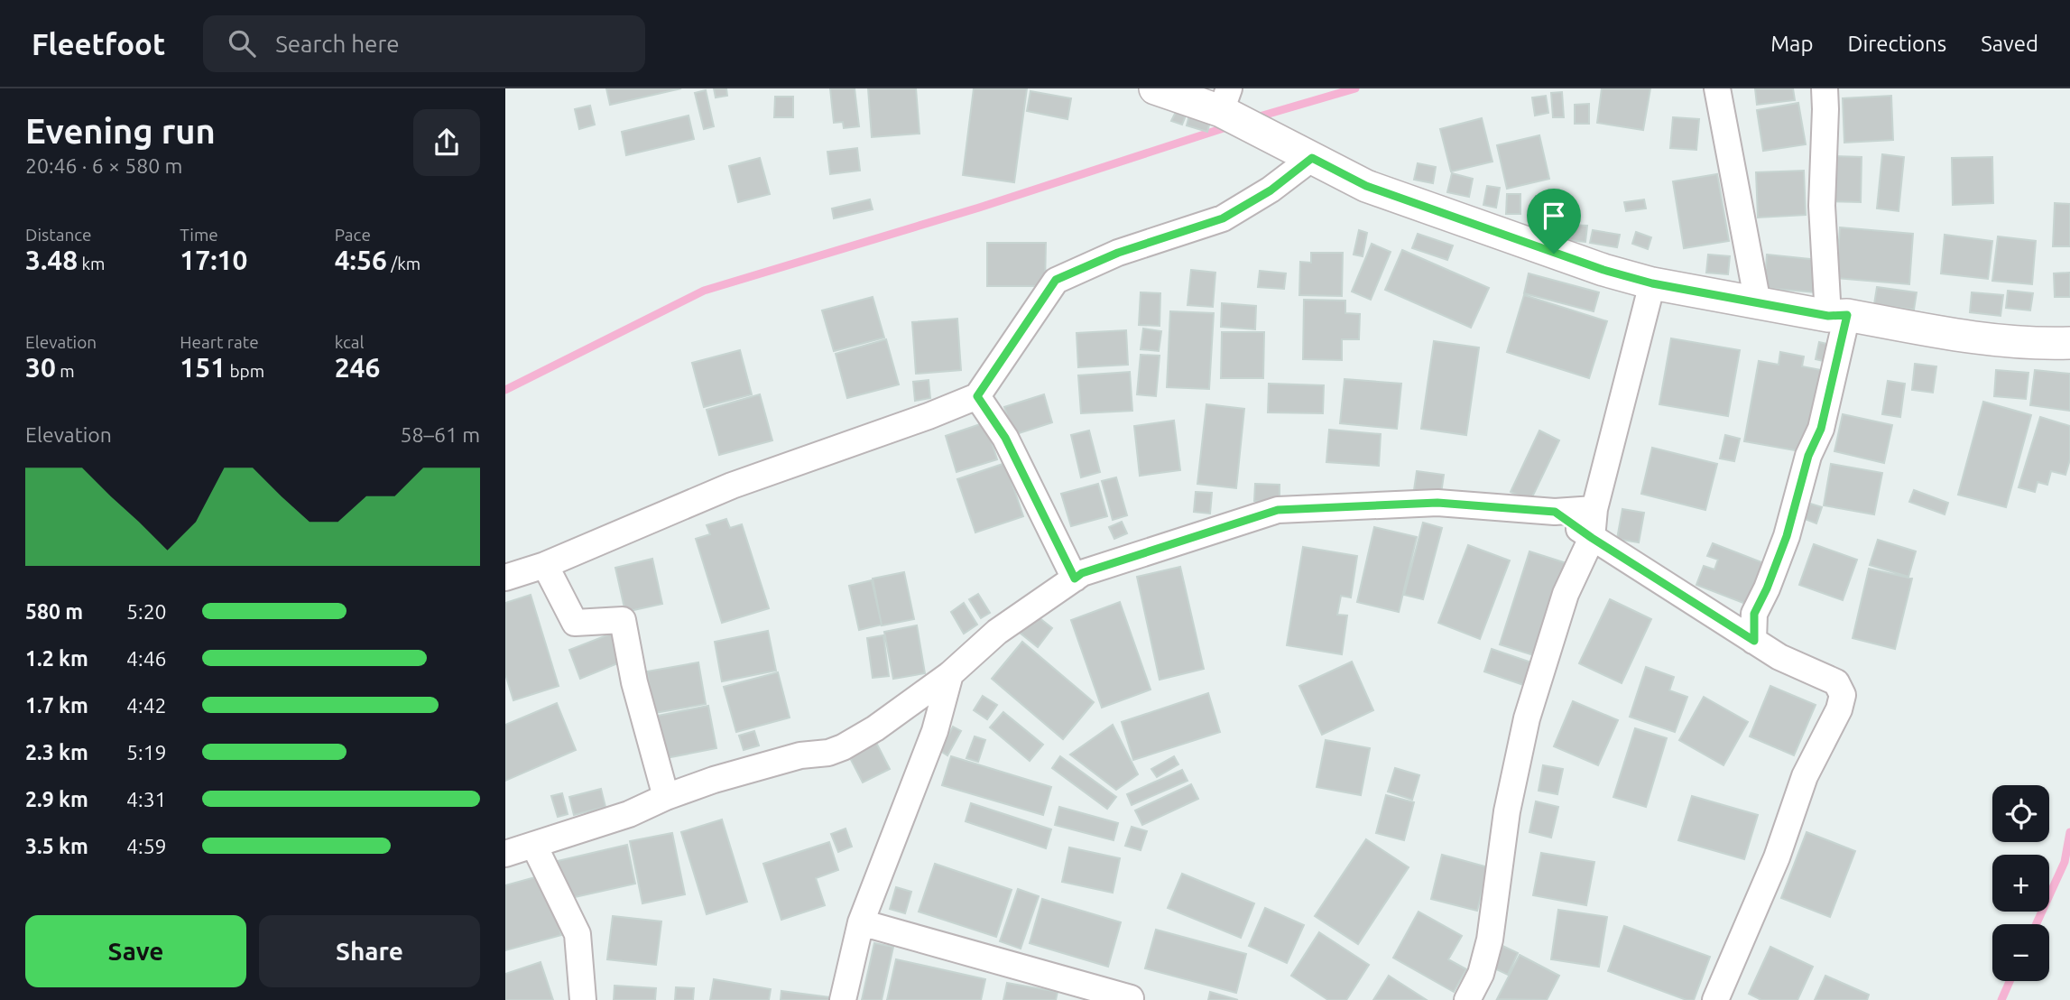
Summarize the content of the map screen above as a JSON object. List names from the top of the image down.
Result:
{
  "page": {
    "header": "Fleetfoot",
    "search": "Search here",
    "nav": ["Map", "Directions", "Saved"],
    "heading": ["Evening run", "20:46 · 6 × 580 m"],
    "stats": [
      ["Distance", "3.48 km"],
      ["Time", "17:10"],
      ["Pace", "4:56 /km"],
      ["Elevation", "30 m"],
      ["Heart rate", "151 bpm"],
      ["kcal", "246"]
    ],
    "chart": ["Elevation", "58–61 m"],
    "list": [
      {
        "name": "580 m",
        "note": "5:20"
      },
      {
        "name": "1.2 km",
        "note": "4:46"
      },
      {
        "name": "1.7 km",
        "note": "4:42"
      },
      {
        "name": "2.3 km",
        "note": "5:19"
      },
      {
        "name": "2.9 km",
        "note": "4:31"
      },
      {
        "name": "3.5 km",
        "note": "4:59"
      }
    ],
    "map_buttons": ["+", "−"],
    "buttons": ["Save", "Share"]
  }
}
